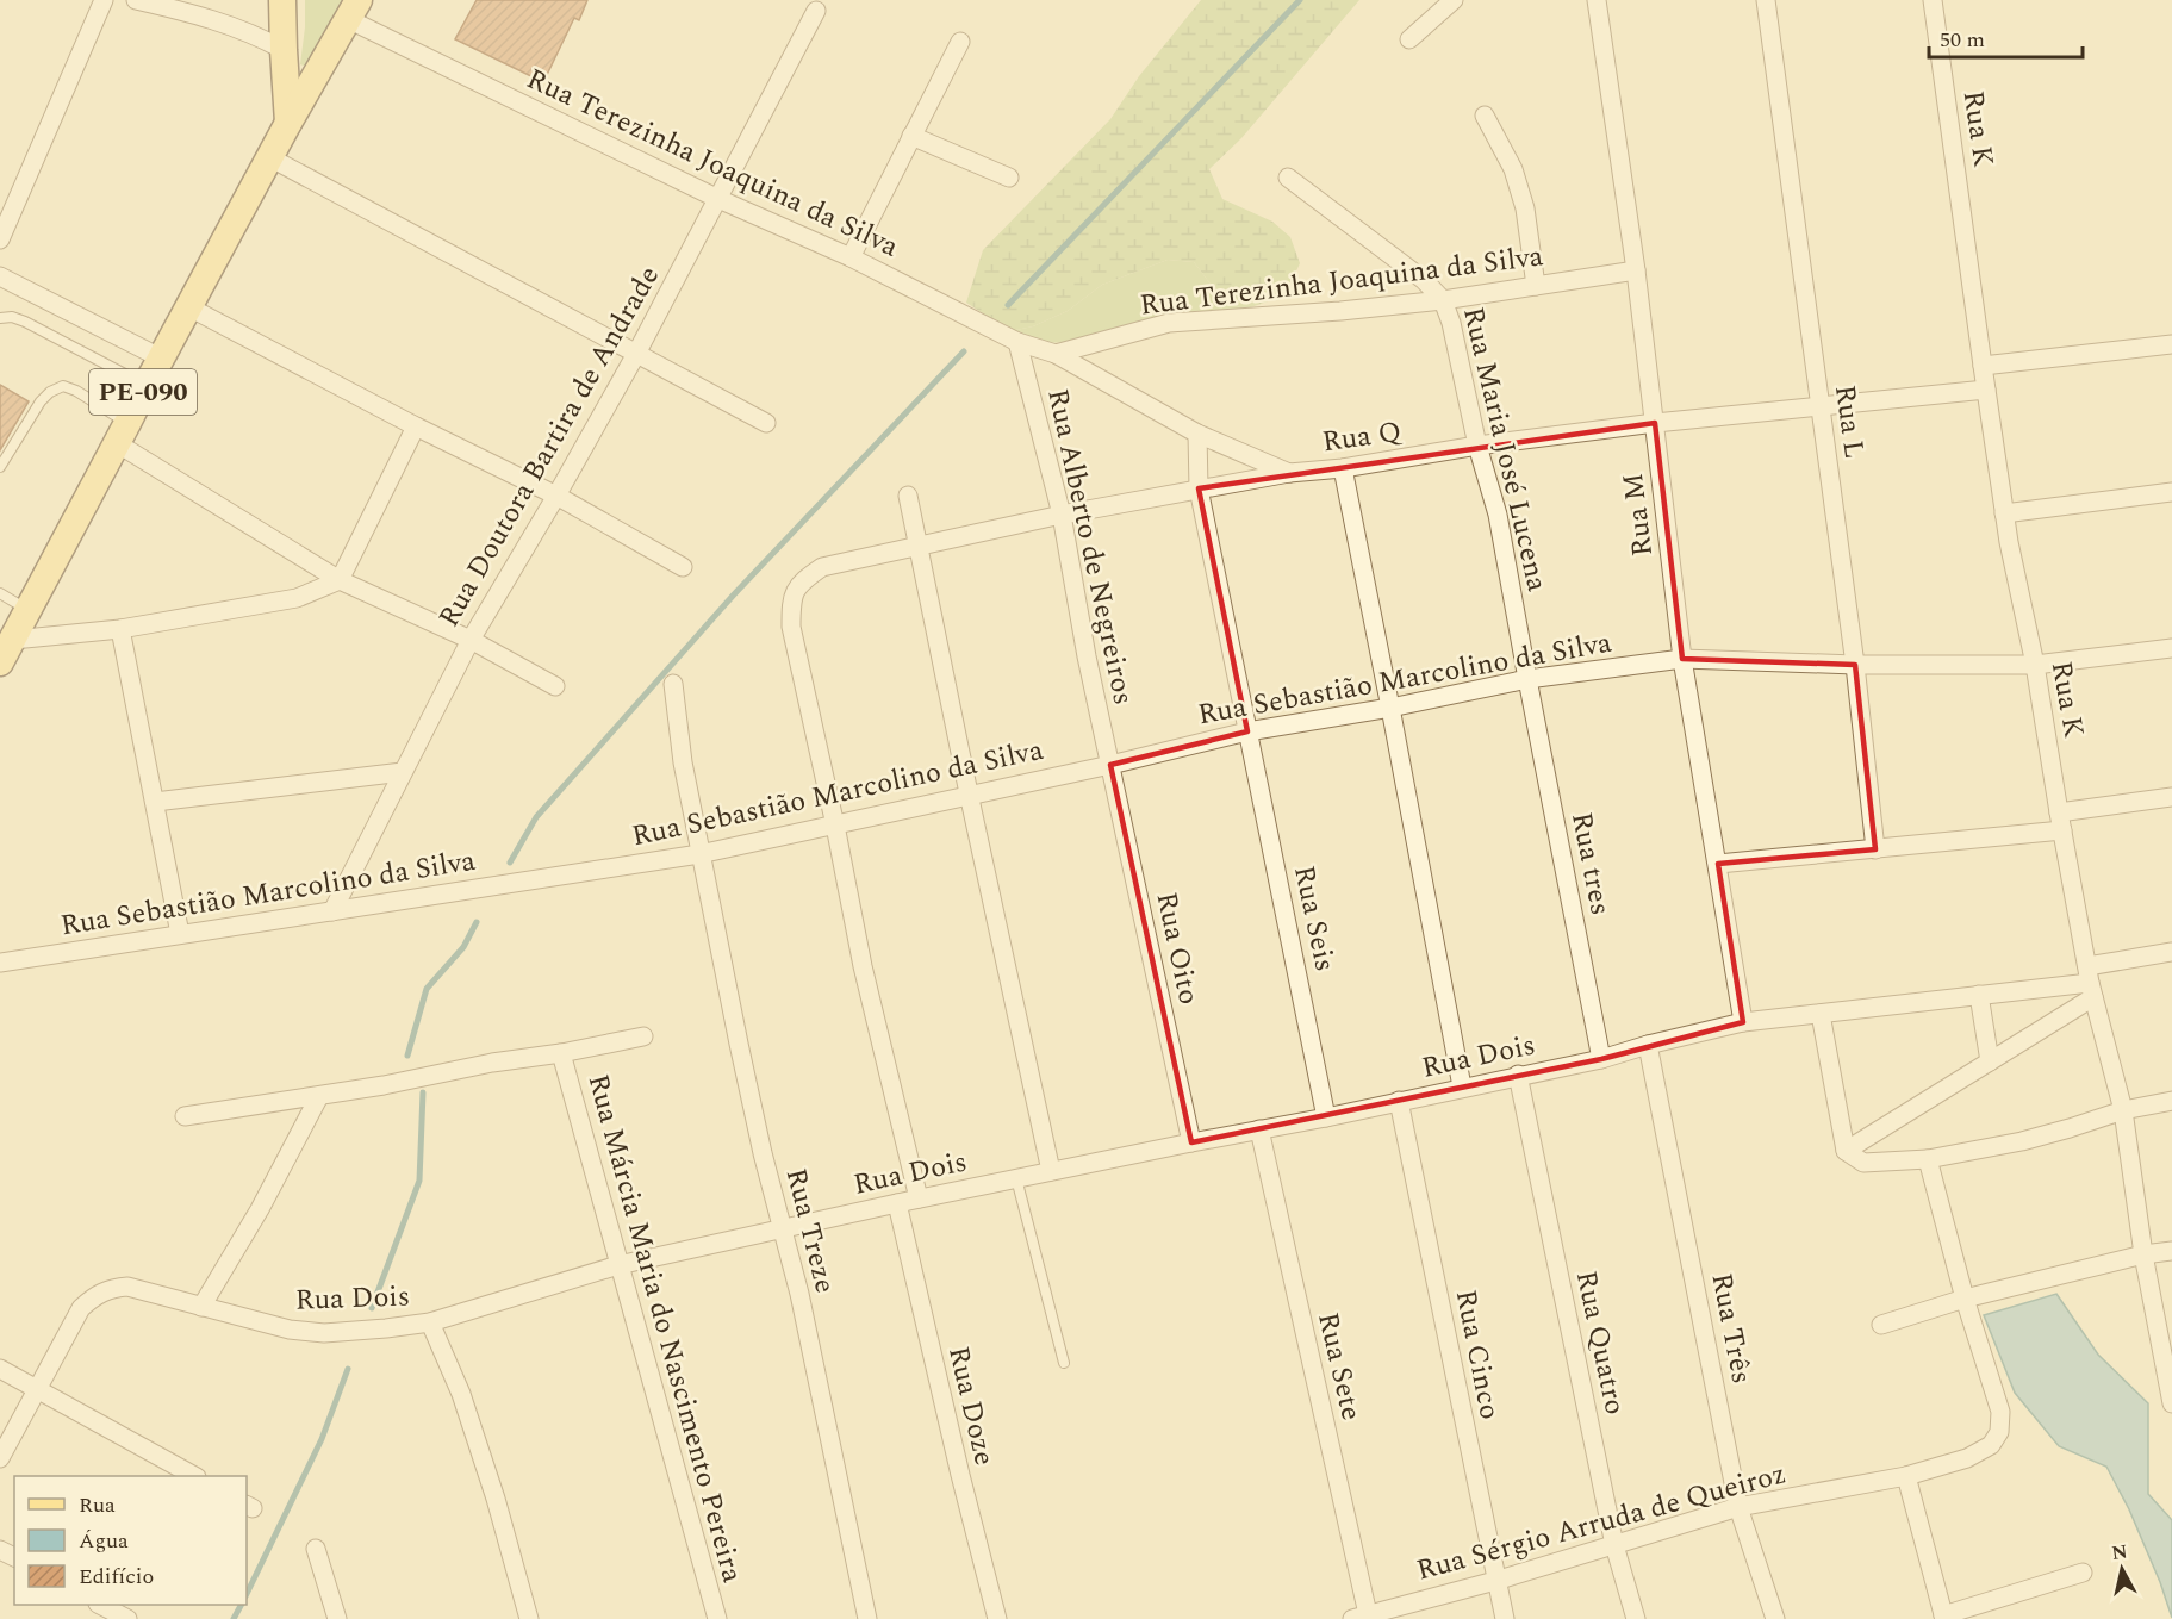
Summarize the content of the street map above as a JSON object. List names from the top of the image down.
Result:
{
  "streets": {
    "main road": ["PE-090"],
    "street": [
      "Rua K",
      "Rua Terezinha Joaquina da Silva",
      "Rua L",
      "Rua Q",
      "Rua Doutora Bartira de Andrade",
      "Rua Maria José Lucena",
      "Rua M",
      "Rua Alberto de Negreiros",
      "Rua Sebastião Marcolino da Silva",
      "Rua tres",
      "Rua Seis",
      "Rua Oito",
      "Rua Dois",
      "Rua Treze",
      "Rua Márcia Maria do Nascimento Pereira",
      "Rua Três",
      "Rua Quatro",
      "Rua Cinco",
      "Rua Sete",
      "Rua Doze",
      "Rua Sérgio Arruda de Queiroz"
    ]
  },
  "crossings": [
    ["Rua K", "Rua Q"],
    ["Rua K", "Rua Sebastião Marcolino da Silva"],
    ["Rua K", "Rua Dois"],
    ["Rua Terezinha Joaquina da Silva", "PE-090"],
    ["Rua Terezinha Joaquina da Silva", "Rua Q"],
    ["Rua Terezinha Joaquina da Silva", "Rua Doutora Bartira de Andrade"],
    ["Rua Terezinha Joaquina da Silva", "Rua Maria José Lucena"],
    ["Rua Terezinha Joaquina da Silva", "Rua M"],
    ["Rua Terezinha Joaquina da Silva", "Rua Alberto de Negreiros"],
    ["Rua Terezinha Joaquina da Silva", "Rua Seis"],
    ["Rua L", "Rua Q"],
    ["Rua L", "Rua Sebastião Marcolino da Silva"],
    ["Rua Q", "Rua Maria José Lucena"],
    ["Rua Q", "Rua M"],
    ["Rua Q", "Rua Alberto de Negreiros"],
    ["Rua Q", "Rua Sebastião Marcolino da Silva"],
    ["Rua Q", "Rua Seis"],
    ["Rua Doutora Bartira de Andrade", "Rua Sebastião Marcolino da Silva"],
    ["Rua Maria José Lucena", "Rua Sebastião Marcolino da Silva"],
    ["Rua Maria José Lucena", "Rua tres"],
    ["Rua M", "Rua Sebastião Marcolino da Silva"],
    ["Rua M", "Rua Dois"],
    ["Rua Alberto de Negreiros", "Rua Sebastião Marcolino da Silva"],
    ["Rua Alberto de Negreiros", "Rua Oito"],
    ["Rua Sebastião Marcolino da Silva", "Rua tres"],
    ["Rua Sebastião Marcolino da Silva", "Rua Seis"],
    ["Rua Sebastião Marcolino da Silva", "Rua Oito"],
    ["Rua Sebastião Marcolino da Silva", "Rua Treze"],
    ["Rua tres", "Rua Dois"],
    ["Rua Seis", "Rua Dois"],
    ["Rua Oito", "Rua Dois"],
    ["Rua Dois", "Rua Treze"],
    ["Rua Dois", "Rua Márcia Maria do Nascimento Pereira"],
    ["Rua Dois", "Rua Três"],
    ["Rua Dois", "Rua Quatro"],
    ["Rua Dois", "Rua Cinco"],
    ["Rua Dois", "Rua Sete"],
    ["Rua Dois", "Rua Doze"],
    ["Rua Três", "Rua Sérgio Arruda de Queiroz"],
    ["Rua Quatro", "Rua Sérgio Arruda de Queiroz"],
    ["Rua Cinco", "Rua Sérgio Arruda de Queiroz"],
    ["Rua Sete", "Rua Sérgio Arruda de Queiroz"]
  ],
  "legend": ["Rua", "Água", "Edifício"],
  "scale_bar": "50 m",
  "north": "top"
}
